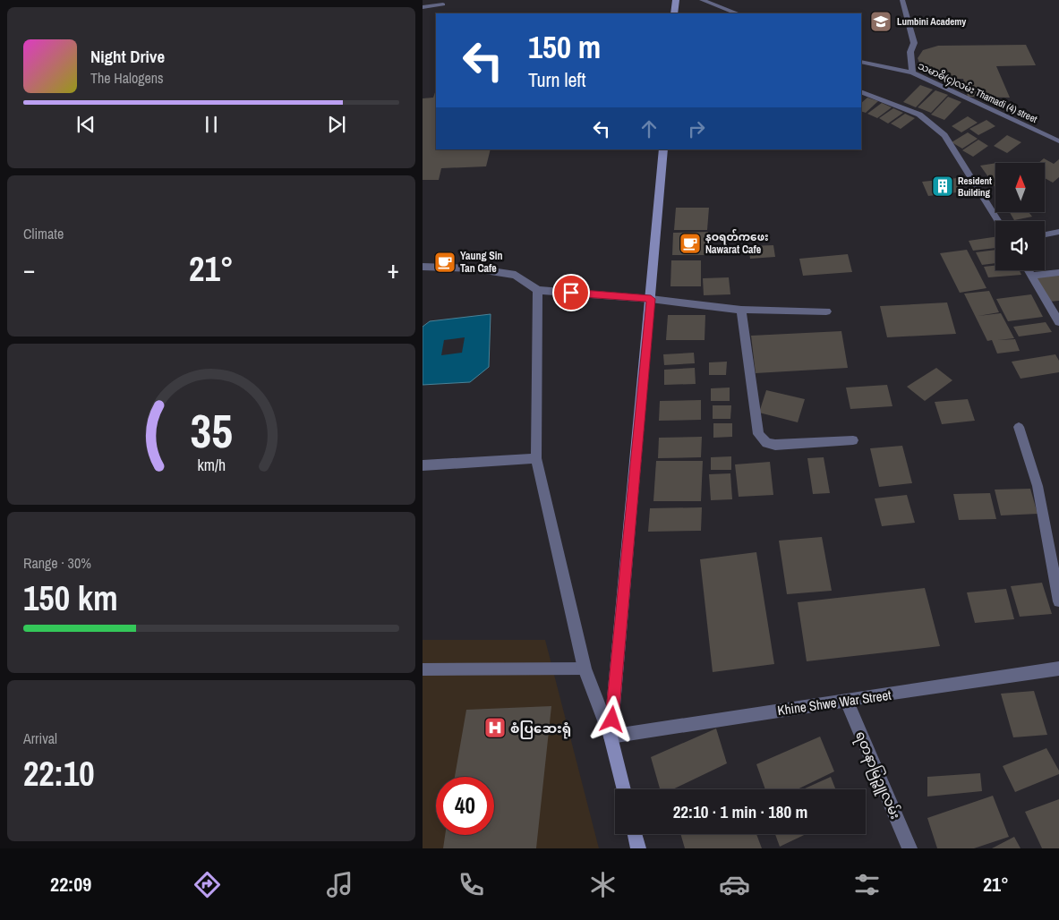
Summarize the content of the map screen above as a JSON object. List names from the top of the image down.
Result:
{
  "streets": {
    "street": ["Khine Shwe War Street", "ရတနာမြဉ္ဇူလမ်း"],
    "lane": ["သမာဓိ(၄)လမ်း Thamadi (4) street"]
  },
  "crossings": [
    ["Khine Shwe War Street", "ရတနာမြဉ္ဇူလမ်း"]
  ],
  "places": {
    "school or university": ["Lumbini Academy"],
    "building": ["Resident Building"],
    "cafe": ["နဝရတ်ကဖေး Nawarat Cafe", "Yaung Sin Tan Cafe"],
    "hospital": ["စံပြဆေးရုံ"]
  },
  "north": "top",
  "page": {
    "turn": ["150 m", "Turn left"],
    "song": ["Night Drive", "The Halogens"],
    "tile": [
      "Climate",
      ["Range · 30%", "150 km"],
      ["Arrival", "22:10"]
    ],
    "heat": ["−", "21°", "+"],
    "limit": "40",
    "trip": "22:10 · 1 min · 180 m",
    "tabs": ["22:09", "21°"],
    "gauge": ["35", "km/h"]
  }
}
